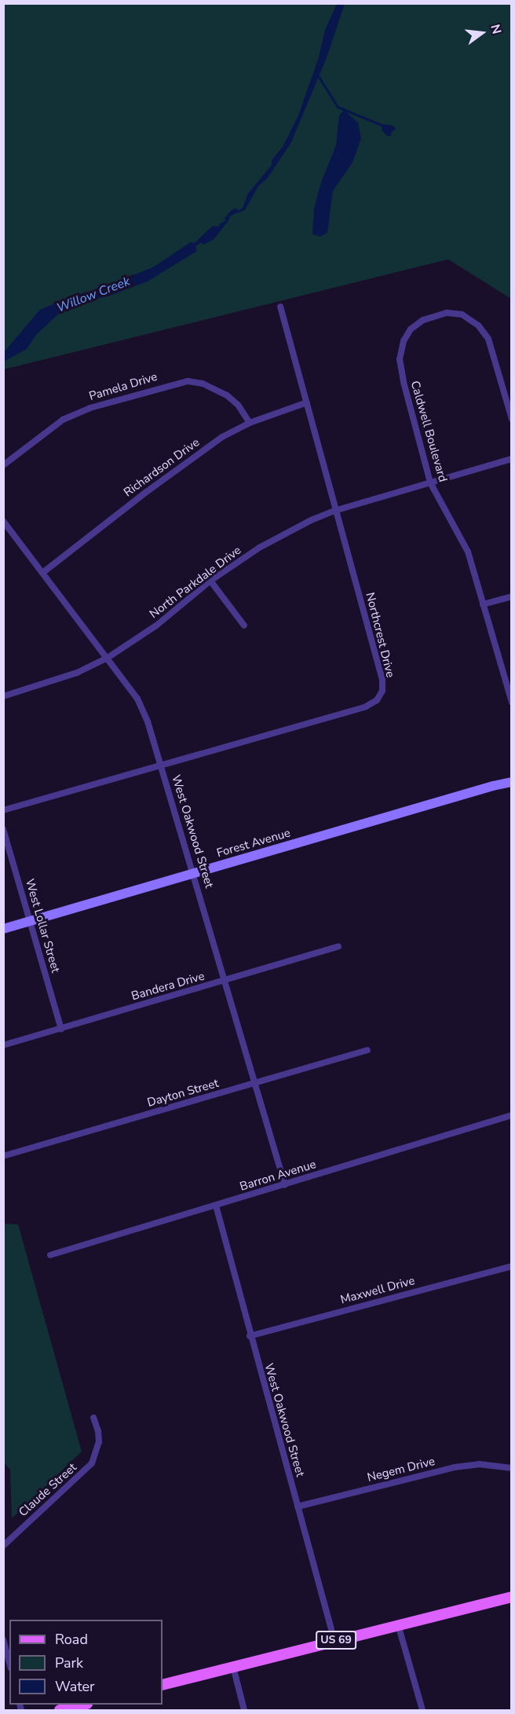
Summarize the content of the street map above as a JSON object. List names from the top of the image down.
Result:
{
  "streets": {
    "main road": ["US 69"],
    "street": [
      "Pamela Drive",
      "Caldwell Boulevard",
      "Richardson Drive",
      "North Parkdale Drive",
      "Northcrest Drive",
      "West Oakwood Street",
      "Forest Avenue",
      "West Lollar Street",
      "Bandera Drive",
      "Dayton Street",
      "Barron Avenue",
      "Maxwell Drive",
      "Negem Drive",
      "Claude Street"
    ]
  },
  "crossings": [
    ["Pamela Drive", "Richardson Drive"],
    ["Caldwell Boulevard", "North Parkdale Drive"],
    ["Richardson Drive", "Northcrest Drive"],
    ["Richardson Drive", "West Oakwood Street"],
    ["North Parkdale Drive", "Northcrest Drive"],
    ["North Parkdale Drive", "West Oakwood Street"],
    ["Northcrest Drive", "West Oakwood Street"],
    ["West Oakwood Street", "Forest Avenue"],
    ["West Oakwood Street", "Bandera Drive"],
    ["West Oakwood Street", "Dayton Street"],
    ["West Oakwood Street", "Barron Avenue"],
    ["West Oakwood Street", "Maxwell Drive"],
    ["West Oakwood Street", "Negem Drive"],
    ["West Oakwood Street", "US 69"],
    ["Forest Avenue", "West Lollar Street"],
    ["West Lollar Street", "Bandera Drive"]
  ],
  "water": ["Willow Creek"],
  "legend": ["Road", "Park", "Water"],
  "north": "right"
}
